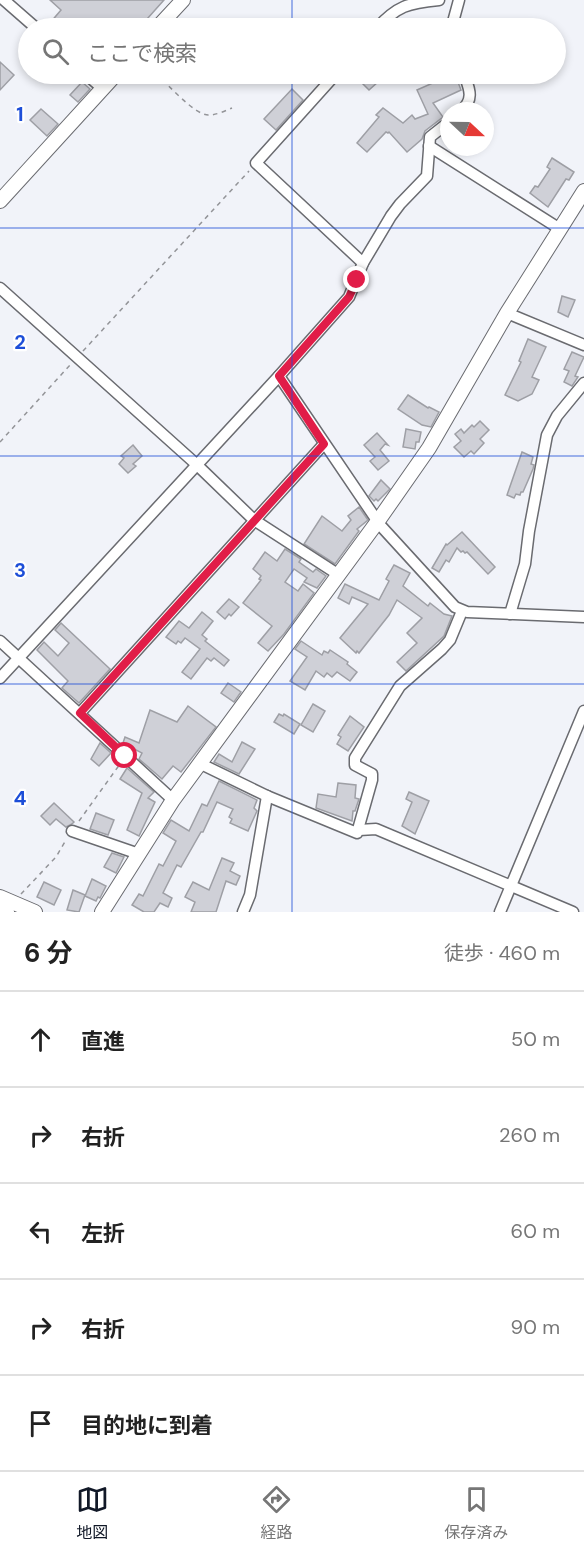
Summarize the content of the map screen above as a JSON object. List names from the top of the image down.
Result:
{
  "north": "right",
  "page": {
    "search": "ここで検索",
    "heading": ["6 分", "徒歩 · 460 m"],
    "list": [
      ["直進", "50 m"],
      ["右折", "260 m"],
      ["左折", "60 m"],
      ["右折", "90 m"],
      "目的地に到着"
    ],
    "nav": ["地図", "経路", "保存済み"]
  },
  "grid": {
    "rows": [
      "1",
      "2",
      "3",
      "4"
    ]
  }
}
